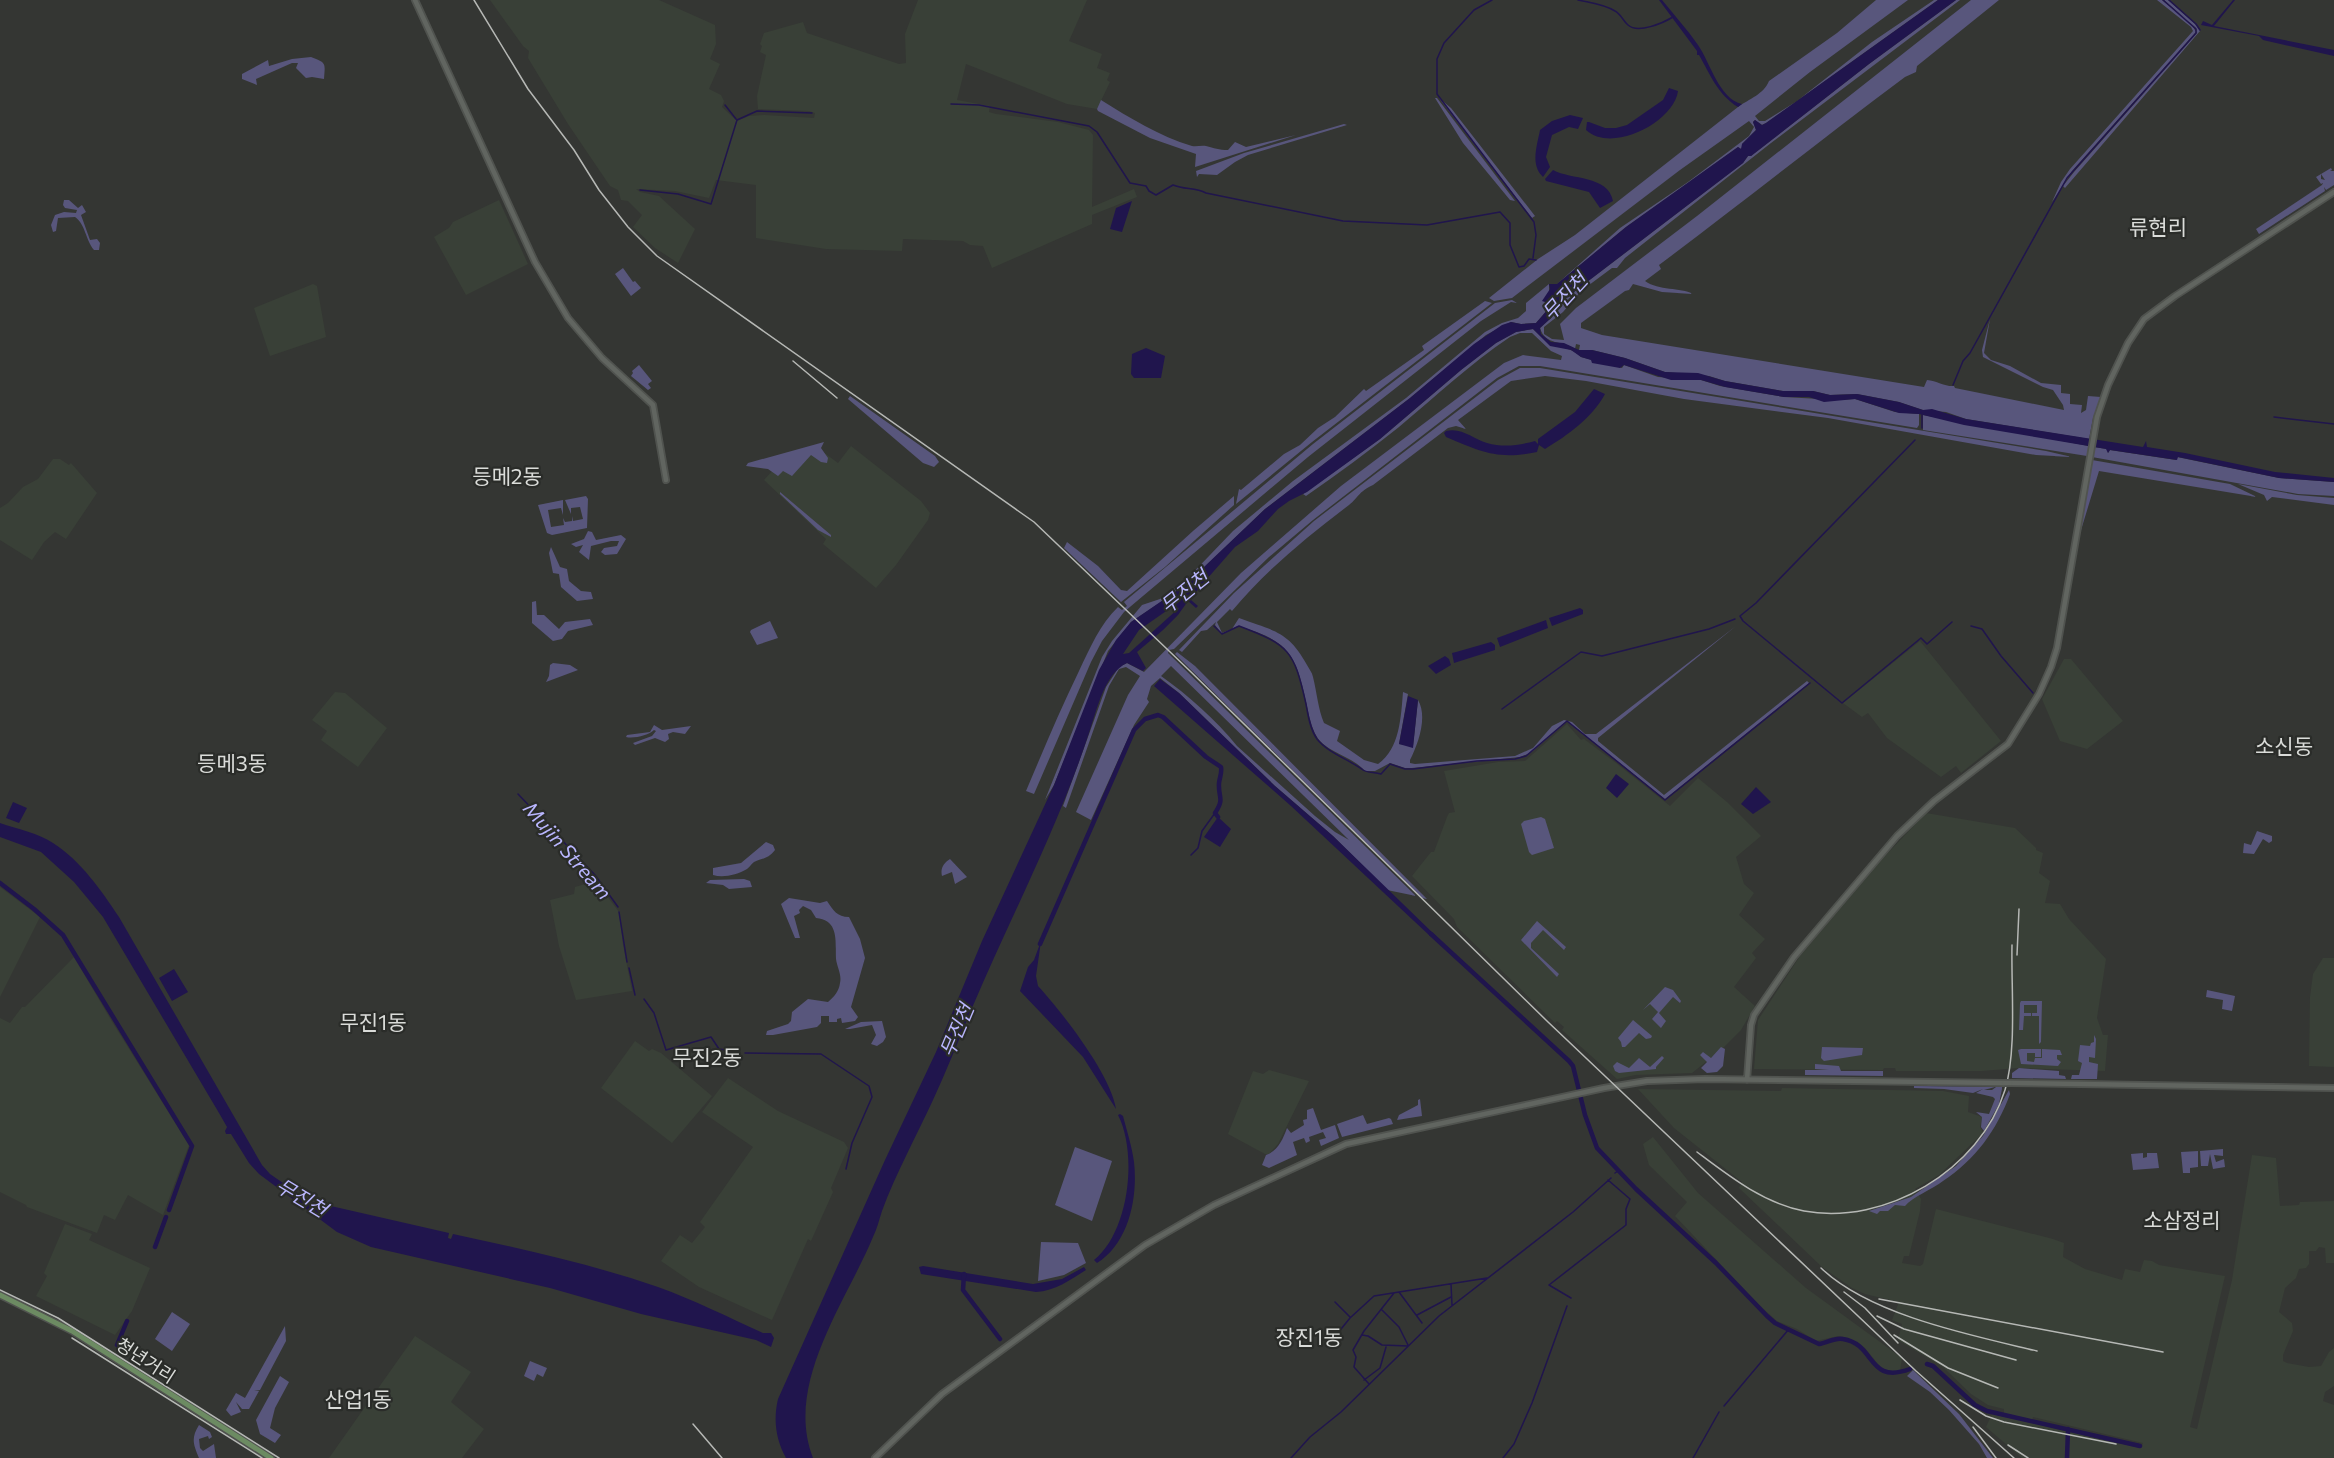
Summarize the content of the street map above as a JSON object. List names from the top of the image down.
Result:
{
  "streets": {
    "main road": ["청년거리"]
  },
  "districts": [
    "류현리",
    "등메2동",
    "소신동",
    "등메3동",
    "무진1동",
    "무진2동",
    "소삼정리",
    "장진1동",
    "산업1동"
  ],
  "water": ["무진천", "Mujin Stream"]
}
